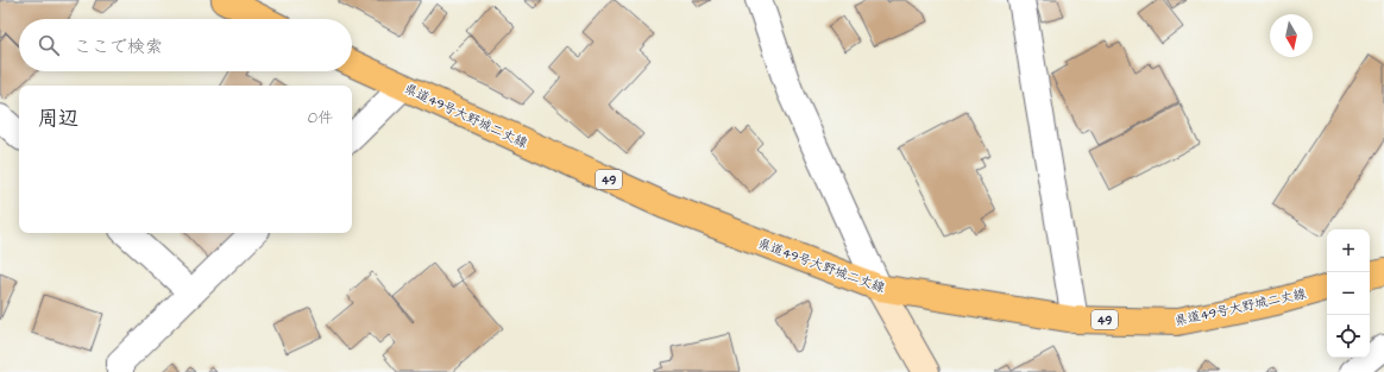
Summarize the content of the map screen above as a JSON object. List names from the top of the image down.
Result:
{
  "streets": {
    "main road": ["県道49号大野城二丈線", "49"]
  },
  "north": "bottom",
  "page": {
    "search": "ここで検索",
    "heading": ["周辺", "0件"],
    "map_buttons": ["+", "−"]
  }
}
